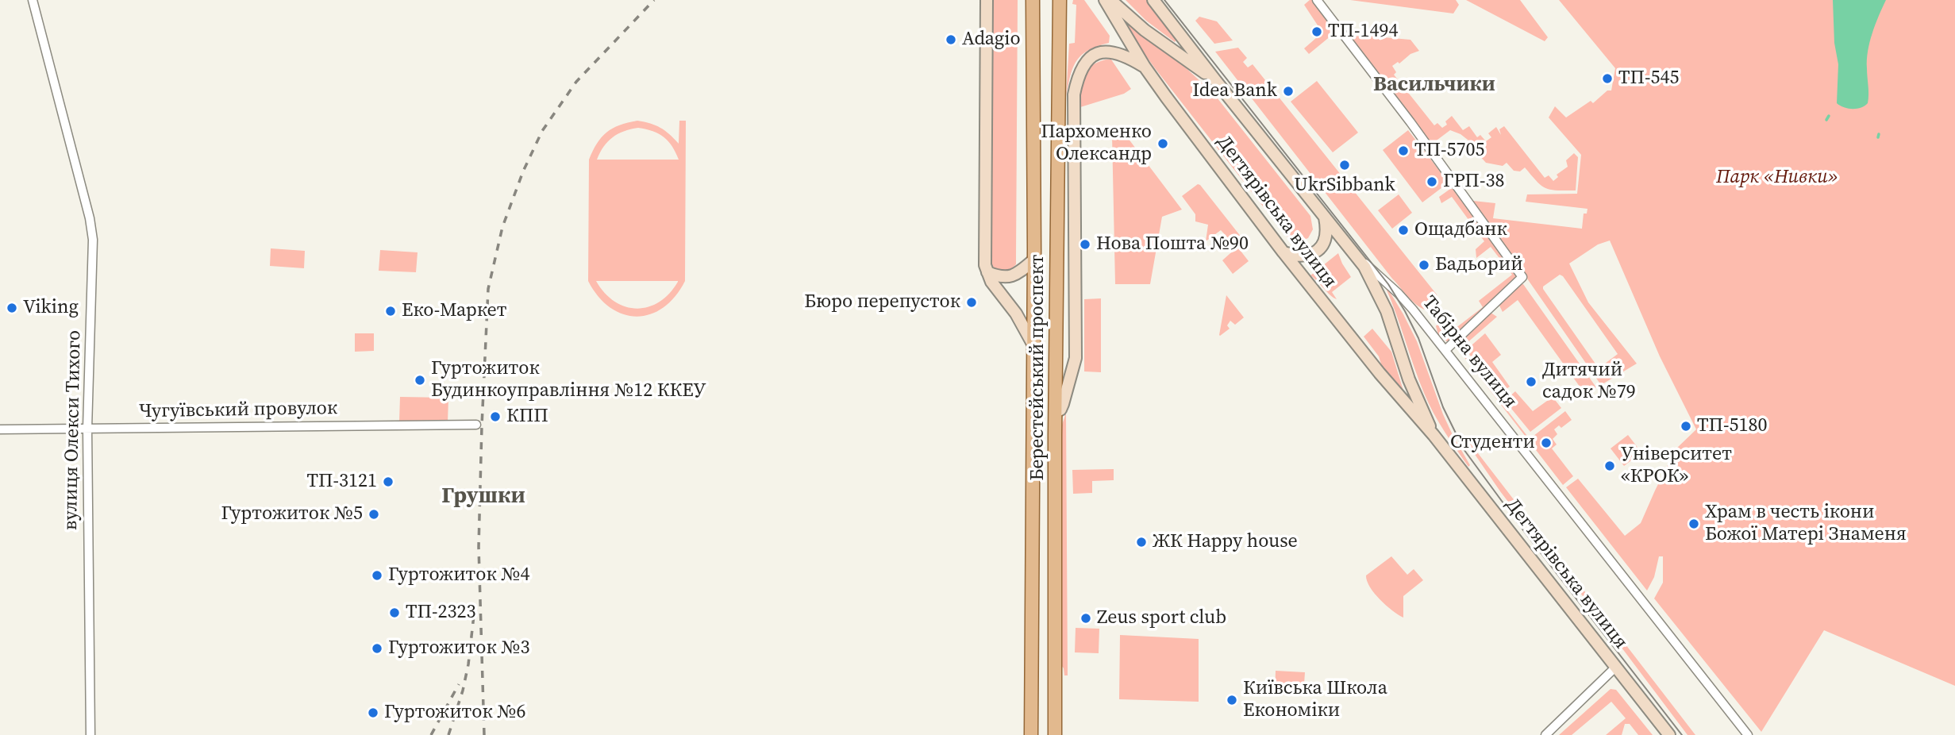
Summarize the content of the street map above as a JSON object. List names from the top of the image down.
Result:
{
  "streets": {
    "main road": ["Дегтярівська вулиця", "Табірна вулиця", "Берестейський проспект"],
    "street": ["Чугуївський провулок", "вулиця Олекси Тихого"]
  },
  "crossings": [
    ["Дегтярівська вулиця", "Табірна вулиця"],
    ["Чугуївський провулок", "вулиця Олекси Тихого"]
  ],
  "districts": ["Васильчики", "Грушки"],
  "parks": ["Парк «Нивки»"],
  "places": [
    "ТП-1494",
    "Adagio",
    "ТП-545",
    "Idea Bank",
    "Пархоменко Олександр",
    "ТП-5705",
    "UkrSibbank",
    "ГРП-38",
    "Ощадбанк",
    "Нова Пошта №90",
    "Бадьорий",
    "Бюро перепусток",
    "Viking",
    "Еко-Маркет",
    "Гуртожиток Будинкоуправління №12 ККЕУ",
    "Дитячий садок №79",
    "КПП",
    "ТП-5180",
    "Студенти",
    "Університет «КРОК»",
    "ТП-3121",
    "Гуртожиток №5",
    "Храм в честь ікони Божої Матері Знаменя",
    "ЖК Happy house",
    "Гуртожиток №4",
    "ТП-2323",
    "Zeus sport club",
    "Гуртожиток №3",
    "Київська Школа Економіки",
    "Гуртожиток №6"
  ]
}
